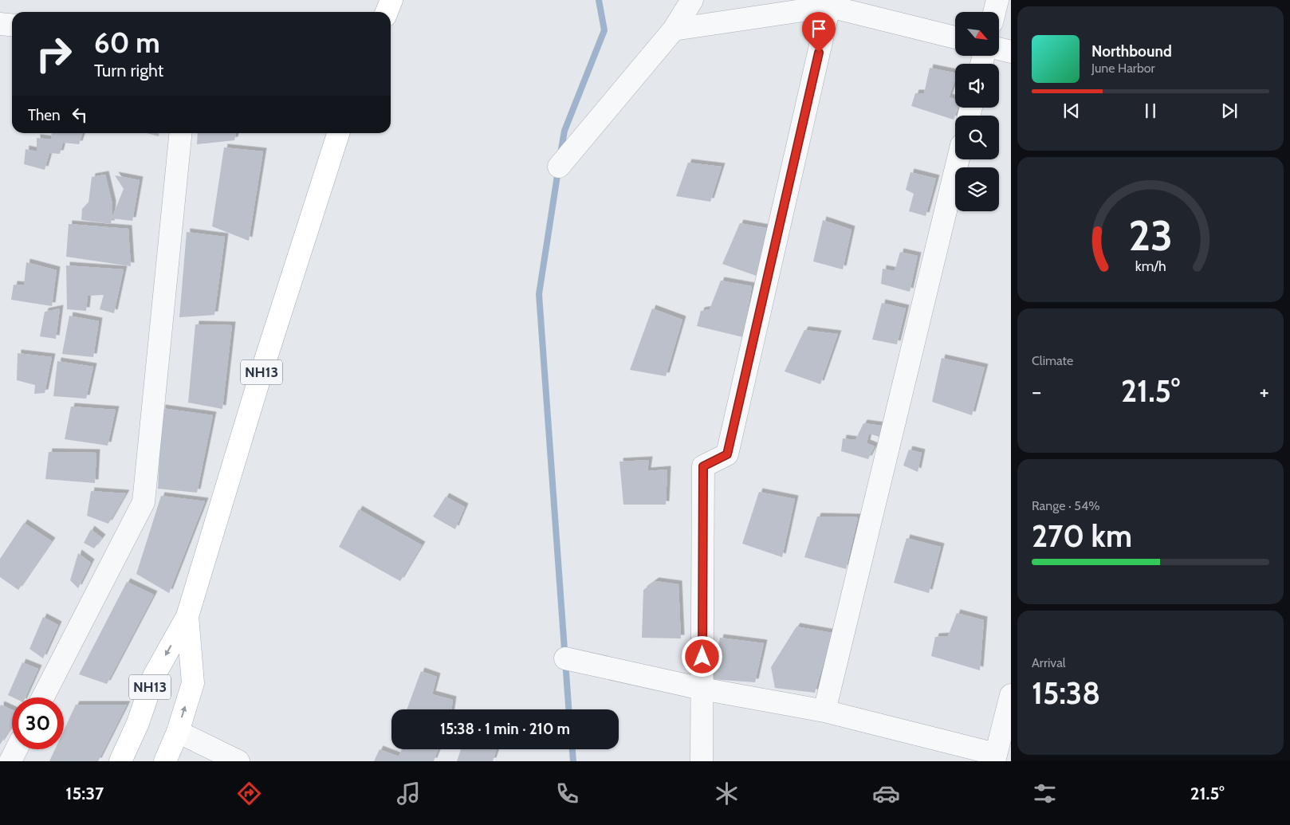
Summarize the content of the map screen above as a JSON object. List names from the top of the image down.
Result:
{
  "streets": {
    "main road": ["NH13"]
  },
  "north": "bottom right",
  "page": {
    "turn": ["60 m", "Turn right"],
    "song": ["Northbound", "June Harbor"],
    "then": "Then",
    "tile": [
      "Climate",
      ["Range · 54%", "270 km"],
      ["Arrival", "15:38"]
    ],
    "heat": ["−", "21.5°", "+"],
    "limit": "30",
    "trip": "15:38 · 1 min · 210 m",
    "tabs": ["15:37", "21.5°"],
    "gauge": ["23", "km/h"]
  }
}
